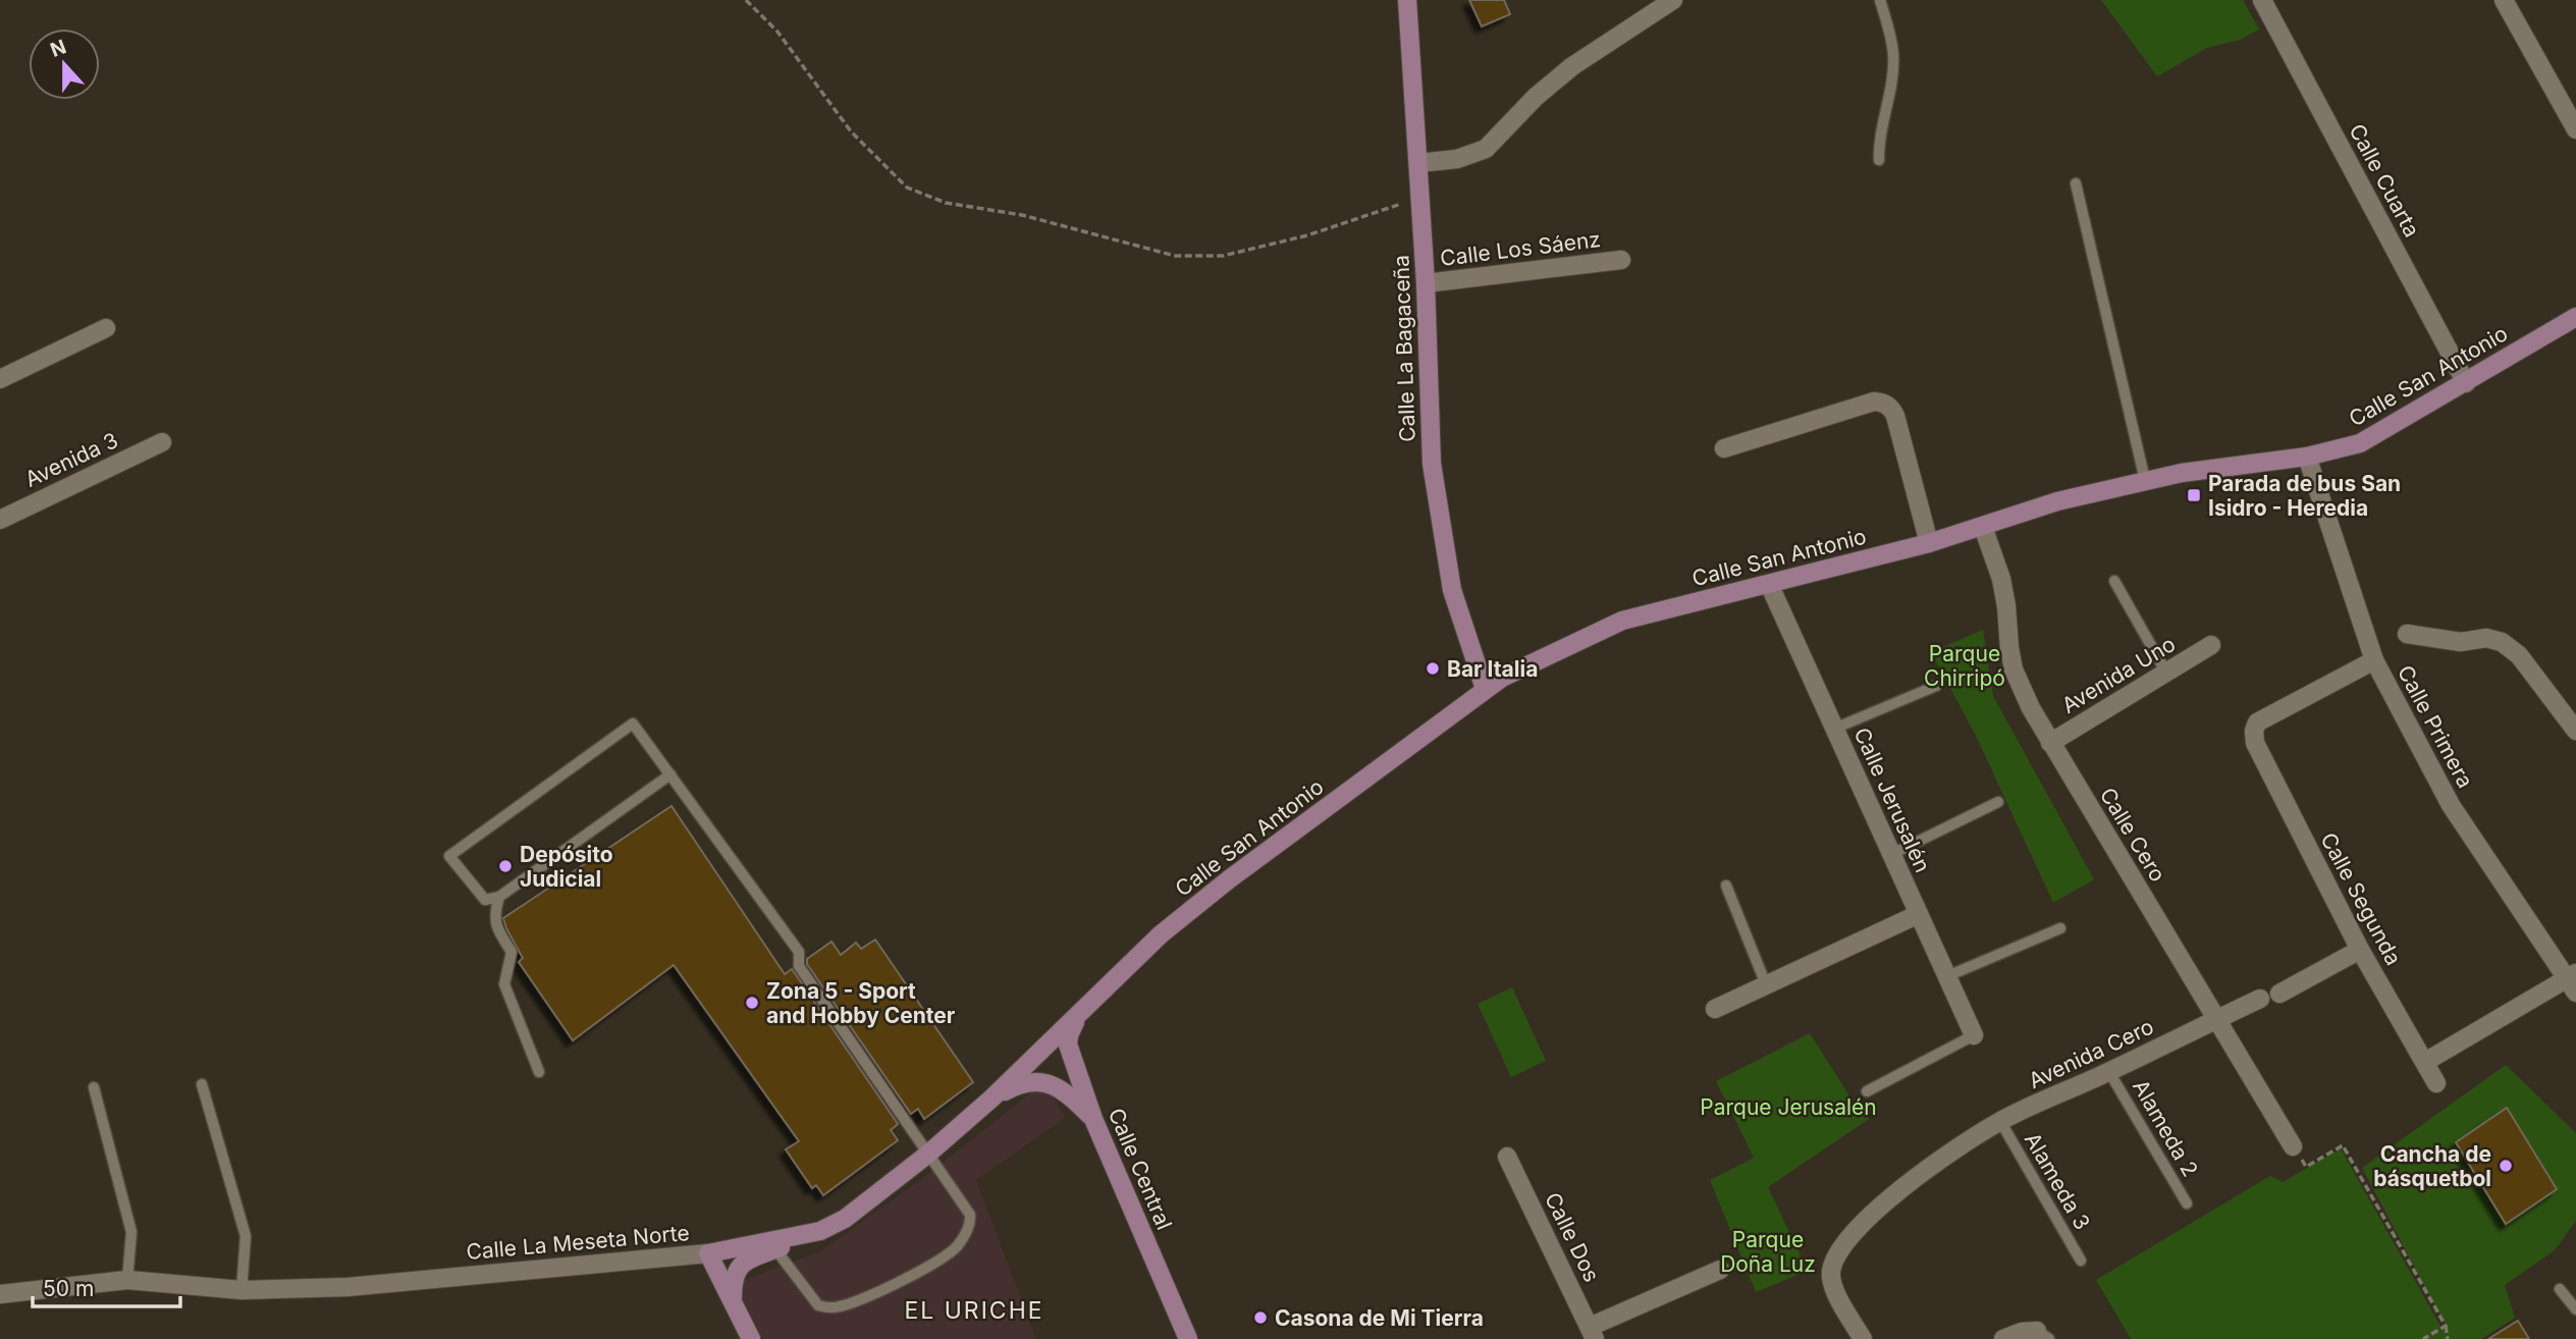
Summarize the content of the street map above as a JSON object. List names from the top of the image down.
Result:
{
  "streets": {
    "main road": [
      "Calle La Bagaceña",
      "Calle San Antonio",
      "Calle Central",
      "Calle La Meseta Norte"
    ],
    "street": [
      "Calle Cuarta",
      "Calle Los Sáenz",
      "Avenida 3",
      "Avenida Uno",
      "Calle Primera",
      "Calle Jerusalén",
      "Calle Cero",
      "Calle Segunda",
      "Avenida Cero",
      "Calle Dos"
    ],
    "lane": ["Alameda 2", "Alameda 3"]
  },
  "crossings": [
    ["Calle Cuarta", "Calle San Antonio"],
    ["Calle Los Sáenz", "Calle La Bagaceña"],
    ["Calle La Bagaceña", "Calle San Antonio"],
    ["Calle San Antonio", "Calle Primera"],
    ["Calle San Antonio", "Calle Jerusalén"],
    ["Calle San Antonio", "Calle Cero"],
    ["Calle San Antonio", "Calle Central"],
    ["Calle San Antonio", "Calle La Meseta Norte"],
    ["Avenida Uno", "Calle Cero"],
    ["Calle Primera", "Calle Segunda"],
    ["Calle Cero", "Avenida Cero"],
    ["Avenida Cero", "Alameda 2"],
    ["Avenida Cero", "Alameda 3"],
    ["Calle Central", "Calle La Meseta Norte"]
  ],
  "districts": ["EL URICHE"],
  "parks": ["Parque Chirripó", "Parque Jerusalén", "Parque Doña Luz"],
  "places": {
    "transit": ["Parada de bus San Isidro - Heredia"],
    "other": [
      "Bar Italia",
      "Depósito Judicial",
      "Zona 5 - Sport and Hobby Center",
      "Cancha de básquetbol",
      "Casona de Mi Tierra"
    ]
  },
  "scale_bar": "50 m",
  "north": "top"
}
